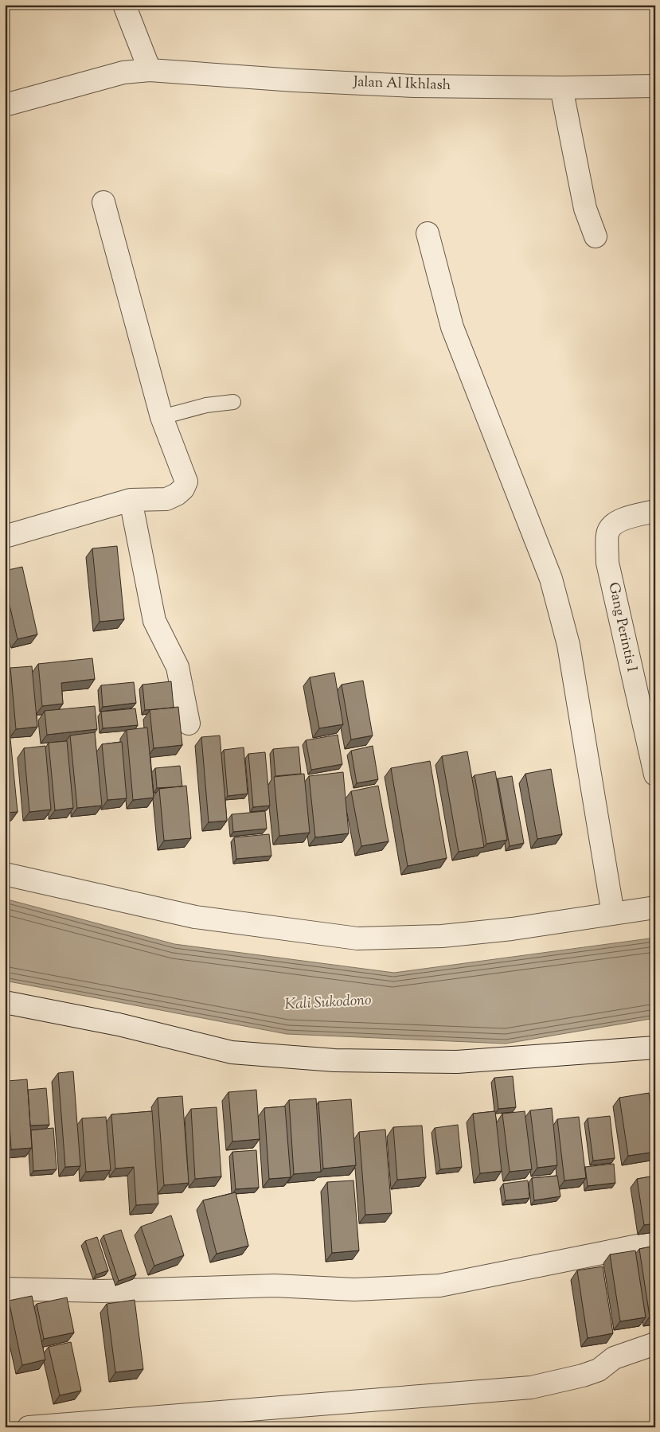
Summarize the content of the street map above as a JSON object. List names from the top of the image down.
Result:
{
  "streets": {
    "street": ["Jalan Al Ikhlash", "Gang Perintis I"]
  },
  "water": ["Kali Sukodono"]
}
